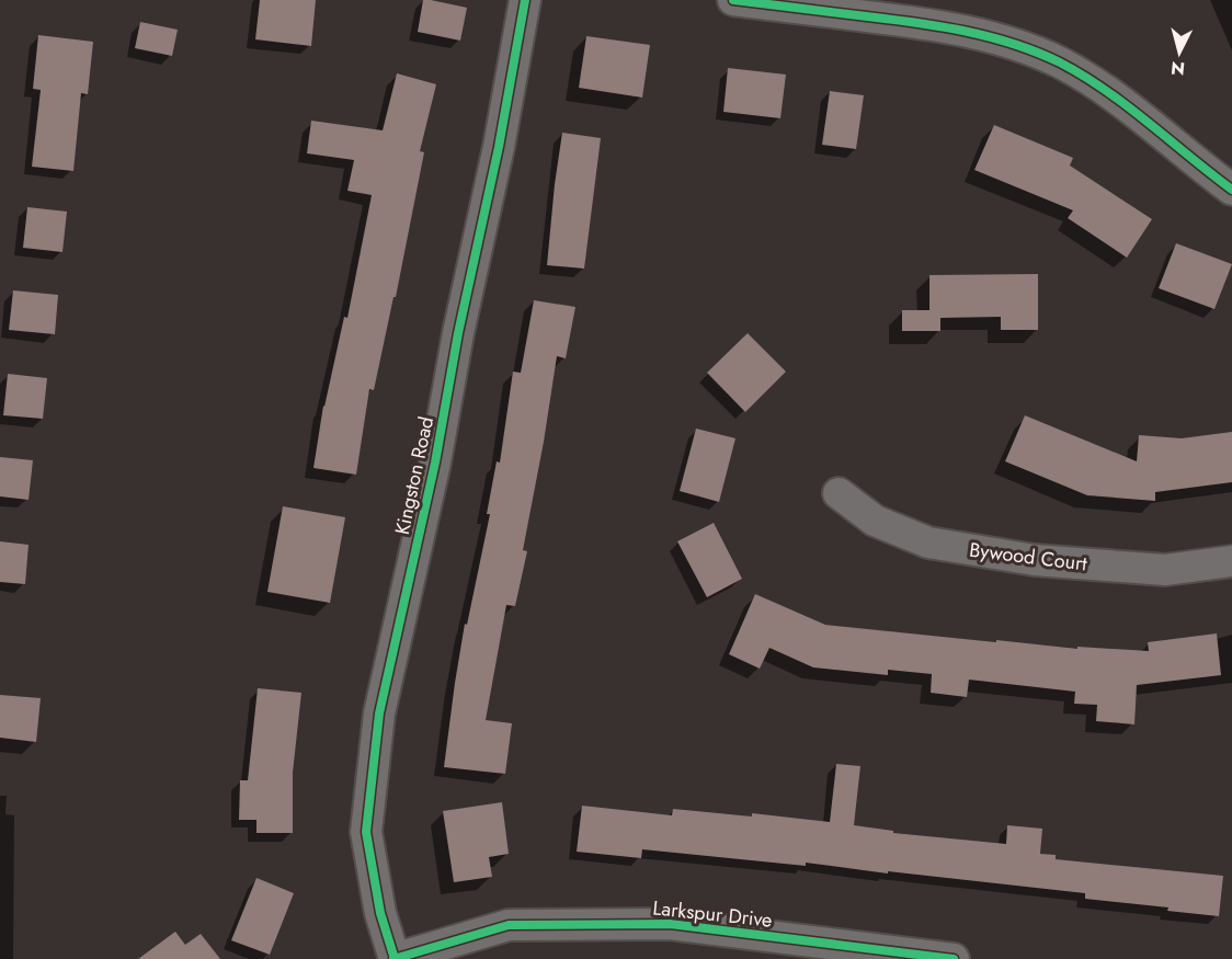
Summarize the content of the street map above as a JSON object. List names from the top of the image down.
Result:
{
  "streets": {
    "street": ["Kingston Road", "Bywood Court", "Larkspur Drive"]
  },
  "crossings": [
    ["Kingston Road", "Larkspur Drive"]
  ],
  "north": "bottom"
}
